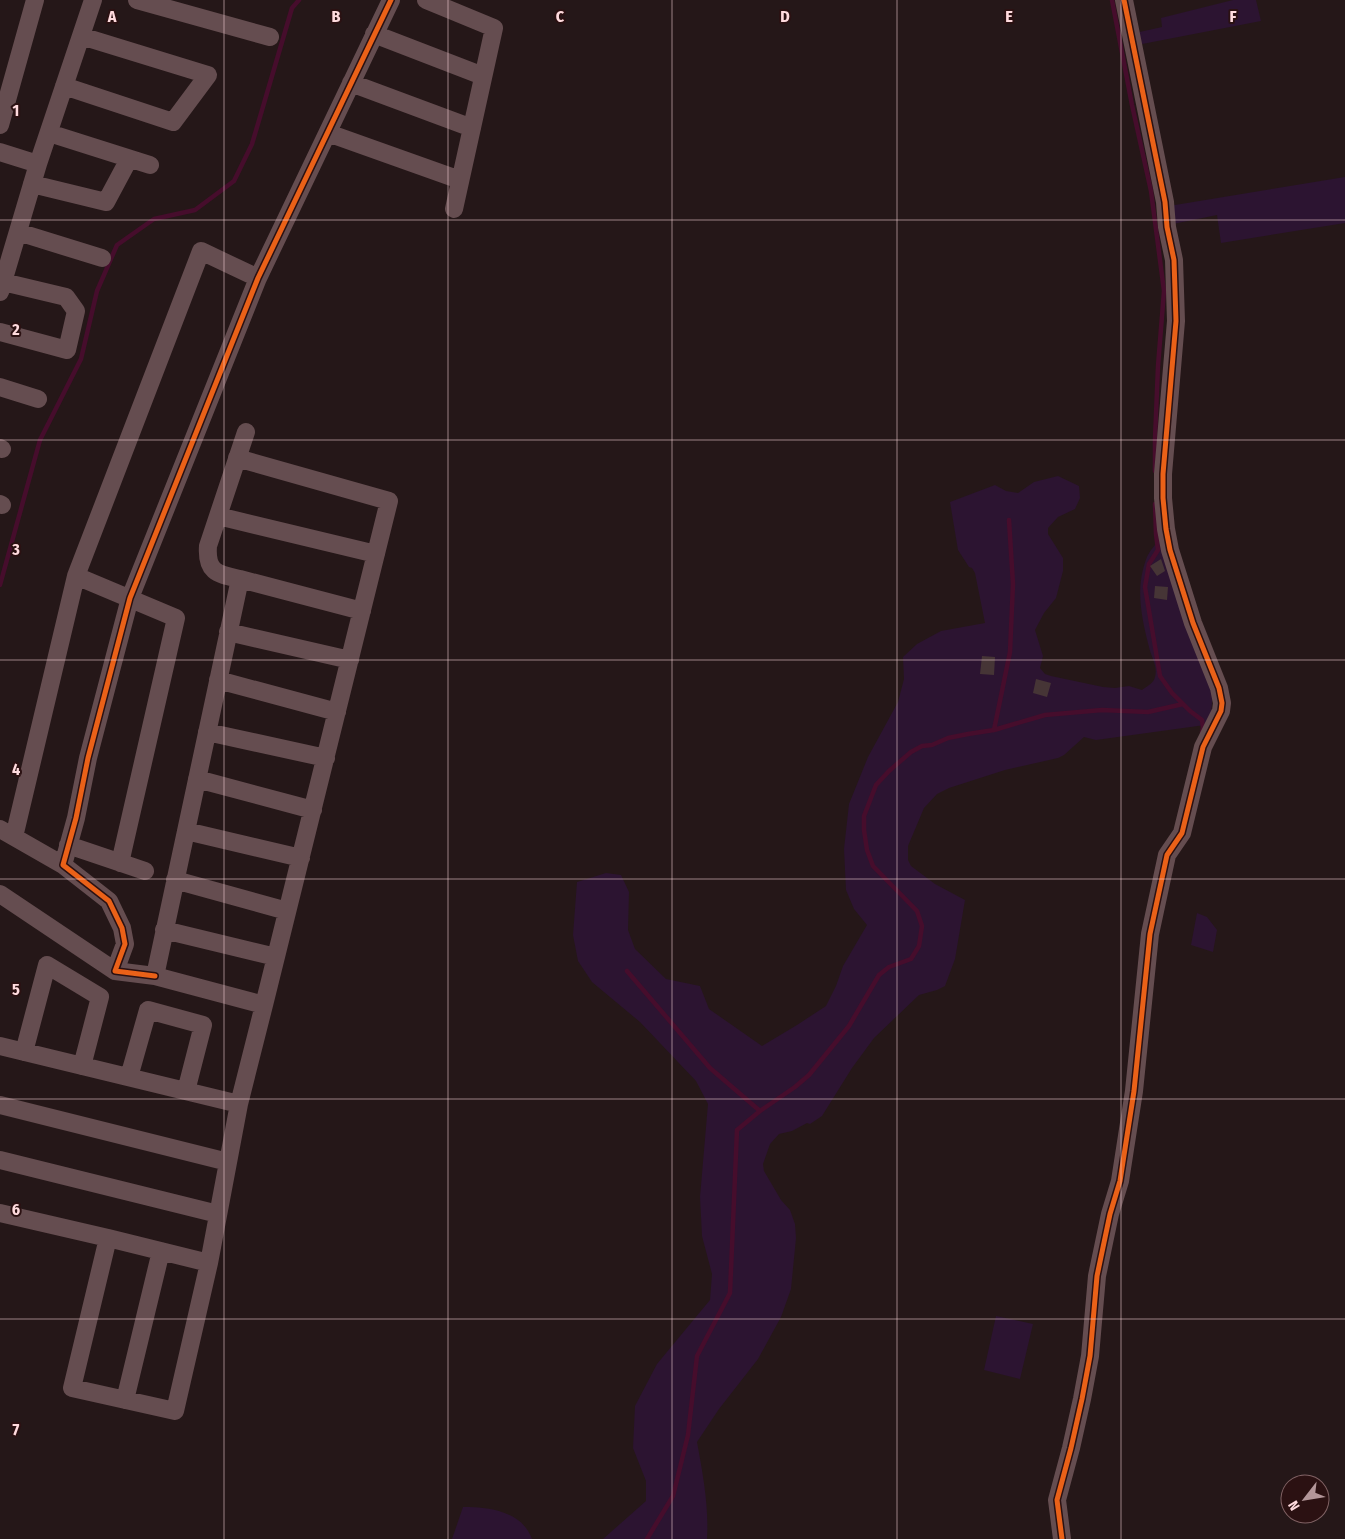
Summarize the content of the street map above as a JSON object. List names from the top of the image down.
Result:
{
  "north": "bottom left",
  "grid": {
    "columns": [
      "A",
      "B",
      "C",
      "D",
      "E",
      "F"
    ],
    "rows": [
      "1",
      "2",
      "3",
      "4",
      "5",
      "6",
      "7"
    ]
  }
}
